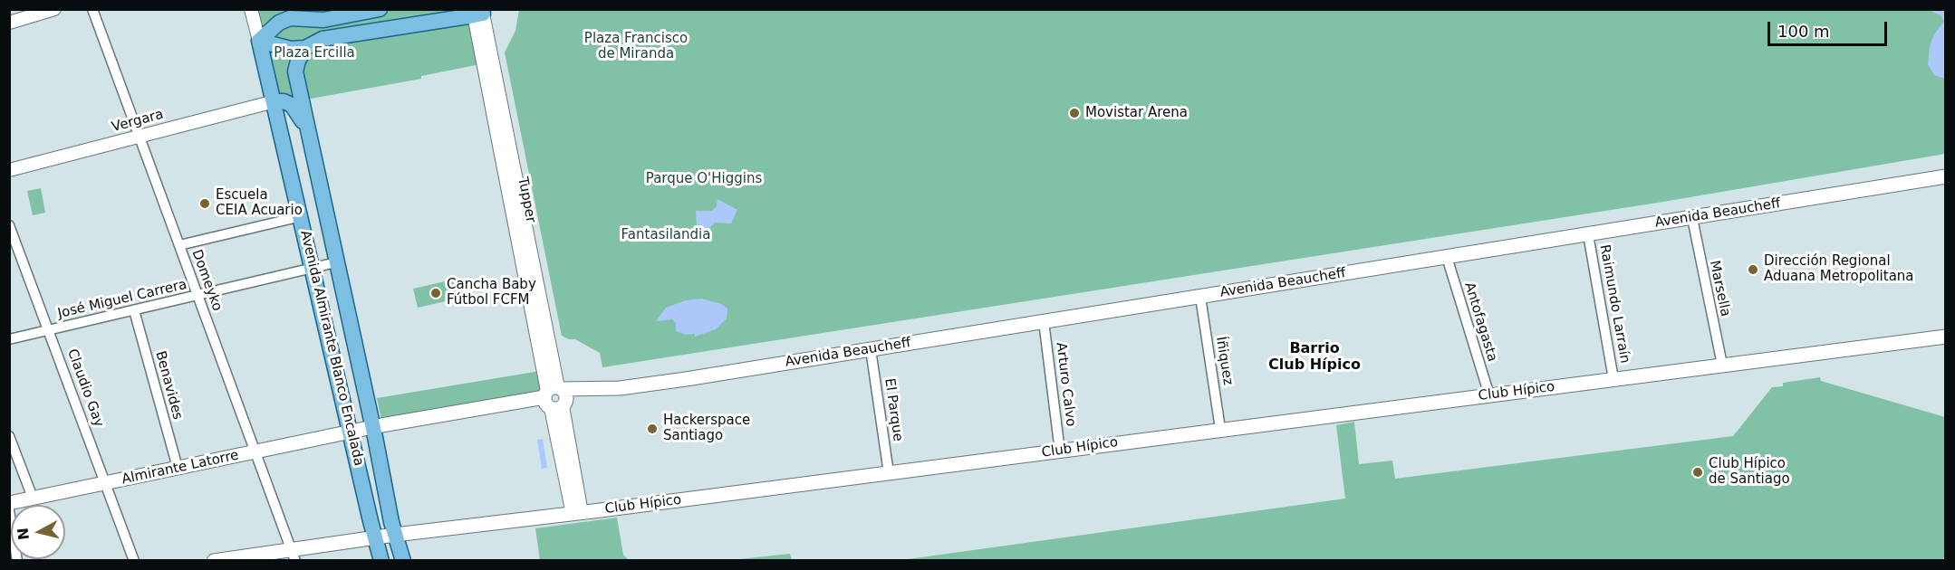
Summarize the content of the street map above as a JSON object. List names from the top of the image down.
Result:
{
  "streets": {
    "main road": [
      "Avenida Beaucheff",
      "Avenida Almirante Blanco Encalada",
      "Club Hípico",
      "Almirante Latorre"
    ],
    "street": [
      "Vergara",
      "Tupper",
      "Domeyko",
      "Marsella",
      "José Miguel Carrera",
      "Raimundo Larraín",
      "Antofagasta",
      "Íñiquez",
      "Arturo Calvo",
      "Benavides",
      "Claudio Gay",
      "El Parque"
    ]
  },
  "crossings": [
    ["Vergara", "Domeyko"],
    ["Vergara", "Avenida Almirante Blanco Encalada"],
    ["Tupper", "Avenida Beaucheff"],
    ["Tupper", "Club Hípico"],
    ["Avenida Beaucheff", "Marsella"],
    ["Avenida Beaucheff", "Raimundo Larraín"],
    ["Avenida Beaucheff", "Antofagasta"],
    ["Avenida Beaucheff", "Avenida Almirante Blanco Encalada"],
    ["Avenida Beaucheff", "Íñiquez"],
    ["Avenida Beaucheff", "Arturo Calvo"],
    ["Avenida Beaucheff", "El Parque"],
    ["Avenida Beaucheff", "Almirante Latorre"],
    ["Domeyko", "José Miguel Carrera"],
    ["Domeyko", "Club Hípico"],
    ["Domeyko", "Almirante Latorre"],
    ["Marsella", "Club Hípico"],
    ["José Miguel Carrera", "Avenida Almirante Blanco Encalada"],
    ["José Miguel Carrera", "Benavides"],
    ["José Miguel Carrera", "Claudio Gay"],
    ["Raimundo Larraín", "Club Hípico"],
    ["Antofagasta", "Club Hípico"],
    ["Avenida Almirante Blanco Encalada", "Club Hípico"],
    ["Avenida Almirante Blanco Encalada", "Almirante Latorre"],
    ["Íñiquez", "Club Hípico"],
    ["Arturo Calvo", "Club Hípico"],
    ["Benavides", "Almirante Latorre"],
    ["Claudio Gay", "Almirante Latorre"],
    ["Club Hípico", "El Parque"]
  ],
  "districts": ["Barrio Club Hípico"],
  "parks": [
    "Plaza Francisco de Miranda",
    "Plaza Ercilla",
    "Parque O'Higgins",
    "Fantasilandia"
  ],
  "places": [
    "Movistar Arena",
    "Escuela CEIA Acuario",
    "Dirección Regional Aduana Metropolitana",
    "Cancha Baby Fútbol FCFM",
    "Hackerspace Santiago",
    "Club Hípico de Santiago"
  ],
  "scale_bar": "100 m",
  "north": "left"
}
